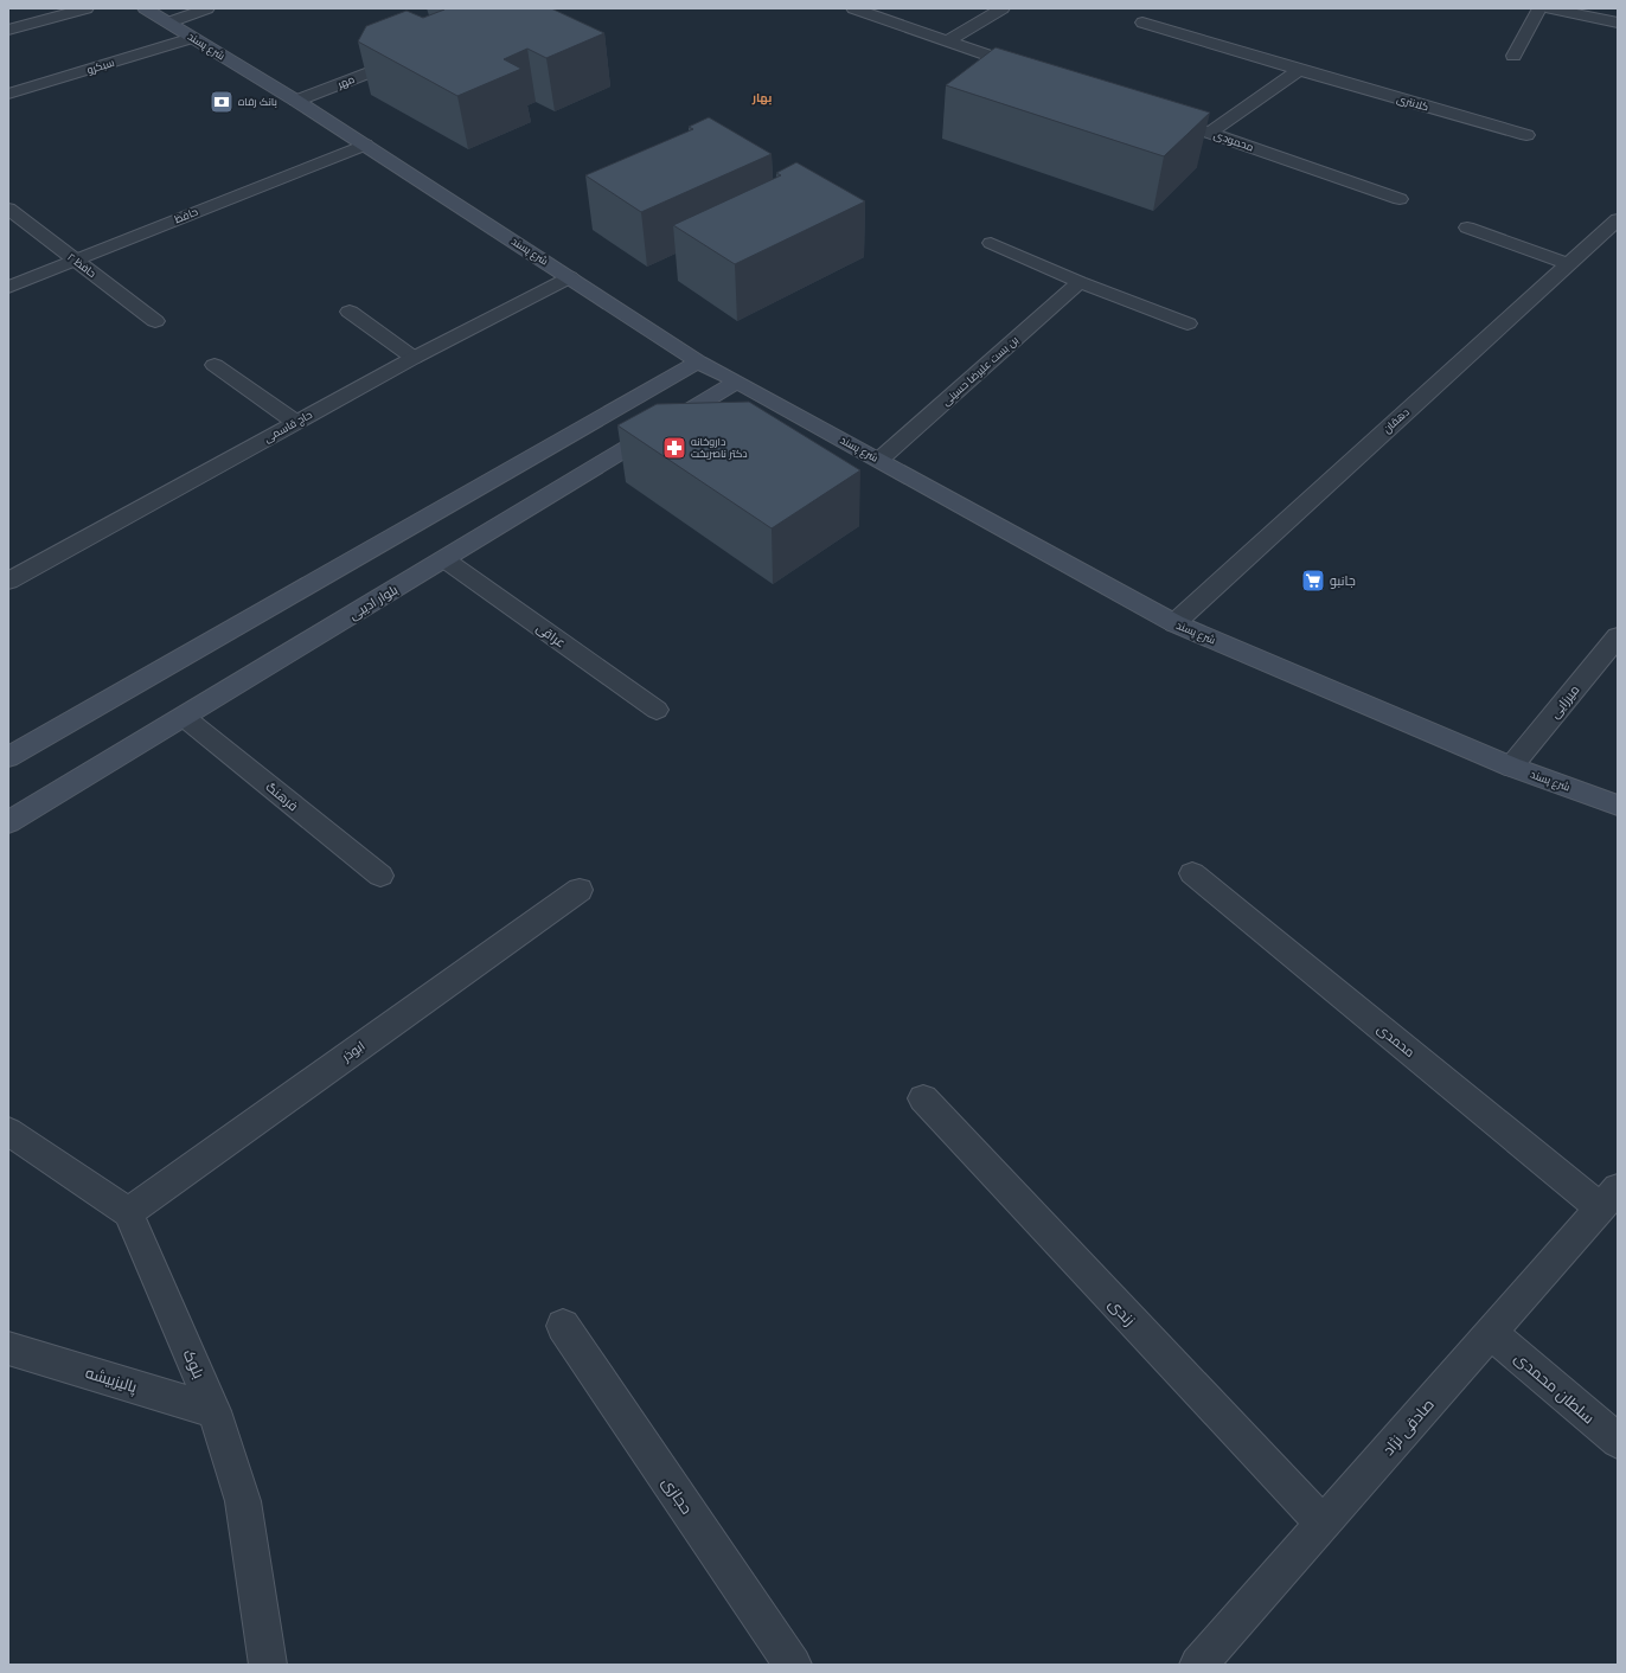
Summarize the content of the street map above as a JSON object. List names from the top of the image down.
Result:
{
  "streets": {
    "main road": ["شرع پسند", "بلوار ادیبی"],
    "street": [
      "سبکرو",
      "مهر",
      "کلانتری",
      "محمودی",
      "حافظ",
      "۲ حافظ",
      "بن بست علیرضا حسینی",
      "دهقان",
      "حاج قاسمی",
      "عراقی",
      "میرزایی",
      "فرهنگ",
      "محمدی",
      "ابوذر",
      "زندی",
      "بلوک",
      "پالیزبیشه",
      "سلطان محمدی",
      "صادقی نژاد",
      "حجازی"
    ]
  },
  "crossings": [
    ["شرع پسند", "سبکرو"],
    ["شرع پسند", "مهر"],
    ["شرع پسند", "حافظ"],
    ["شرع پسند", "بن بست علیرضا حسینی"],
    ["شرع پسند", "دهقان"],
    ["شرع پسند", "حاج قاسمی"],
    ["شرع پسند", "بلوار ادیبی"],
    ["شرع پسند", "میرزایی"],
    ["حافظ", "۲ حافظ"],
    ["بلوار ادیبی", "عراقی"],
    ["بلوار ادیبی", "فرهنگ"],
    ["محمدی", "صادقی نژاد"],
    ["ابوذر", "بلوک"],
    ["زندی", "صادقی نژاد"],
    ["بلوک", "پالیزبیشه"],
    ["سلطان محمدی", "صادقی نژاد"]
  ],
  "districts": ["بهار"],
  "places": {
    "bank": ["بانک رفاه"],
    "pharmacy": ["داروخانه دکتر ناصربخت"],
    "supermarket": ["جانبو"]
  }
}
